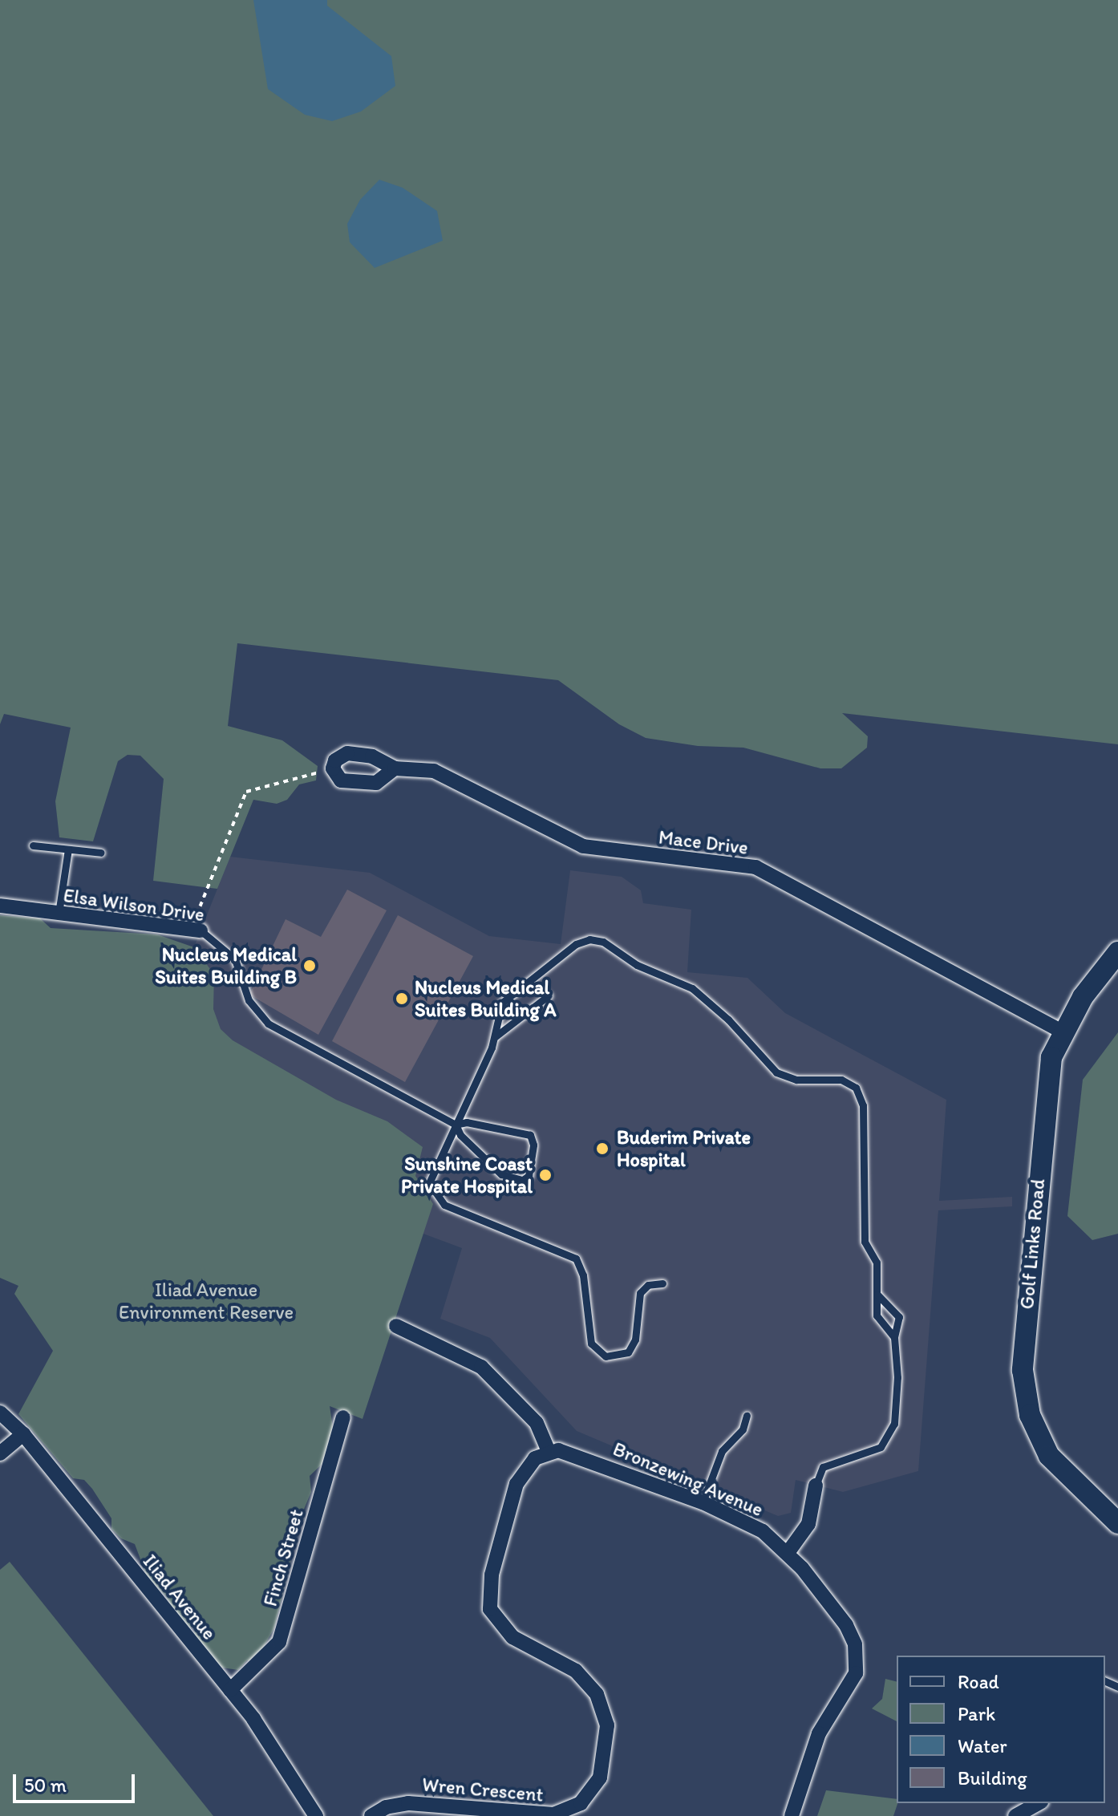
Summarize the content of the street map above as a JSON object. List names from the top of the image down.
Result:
{
  "streets": {
    "main road": ["Golf Links Road"],
    "street": [
      "Mace Drive",
      "Elsa Wilson Drive",
      "Bronzewing Avenue",
      "Finch Street",
      "Iliad Avenue",
      "Wren Crescent"
    ]
  },
  "crossings": [
    ["Mace Drive", "Golf Links Road"],
    ["Bronzewing Avenue", "Wren Crescent"],
    ["Finch Street", "Iliad Avenue"]
  ],
  "parks": ["Iliad Avenue Environment Reserve"],
  "places": [
    "Nucleus Medical Suites Building B",
    "Nucleus Medical Suites Building A",
    "Buderim Private Hospital",
    "Sunshine Coast Private Hospital"
  ],
  "legend": [
    "Road",
    "Park",
    "Water",
    "Building"
  ],
  "scale_bar": "50 m"
}
